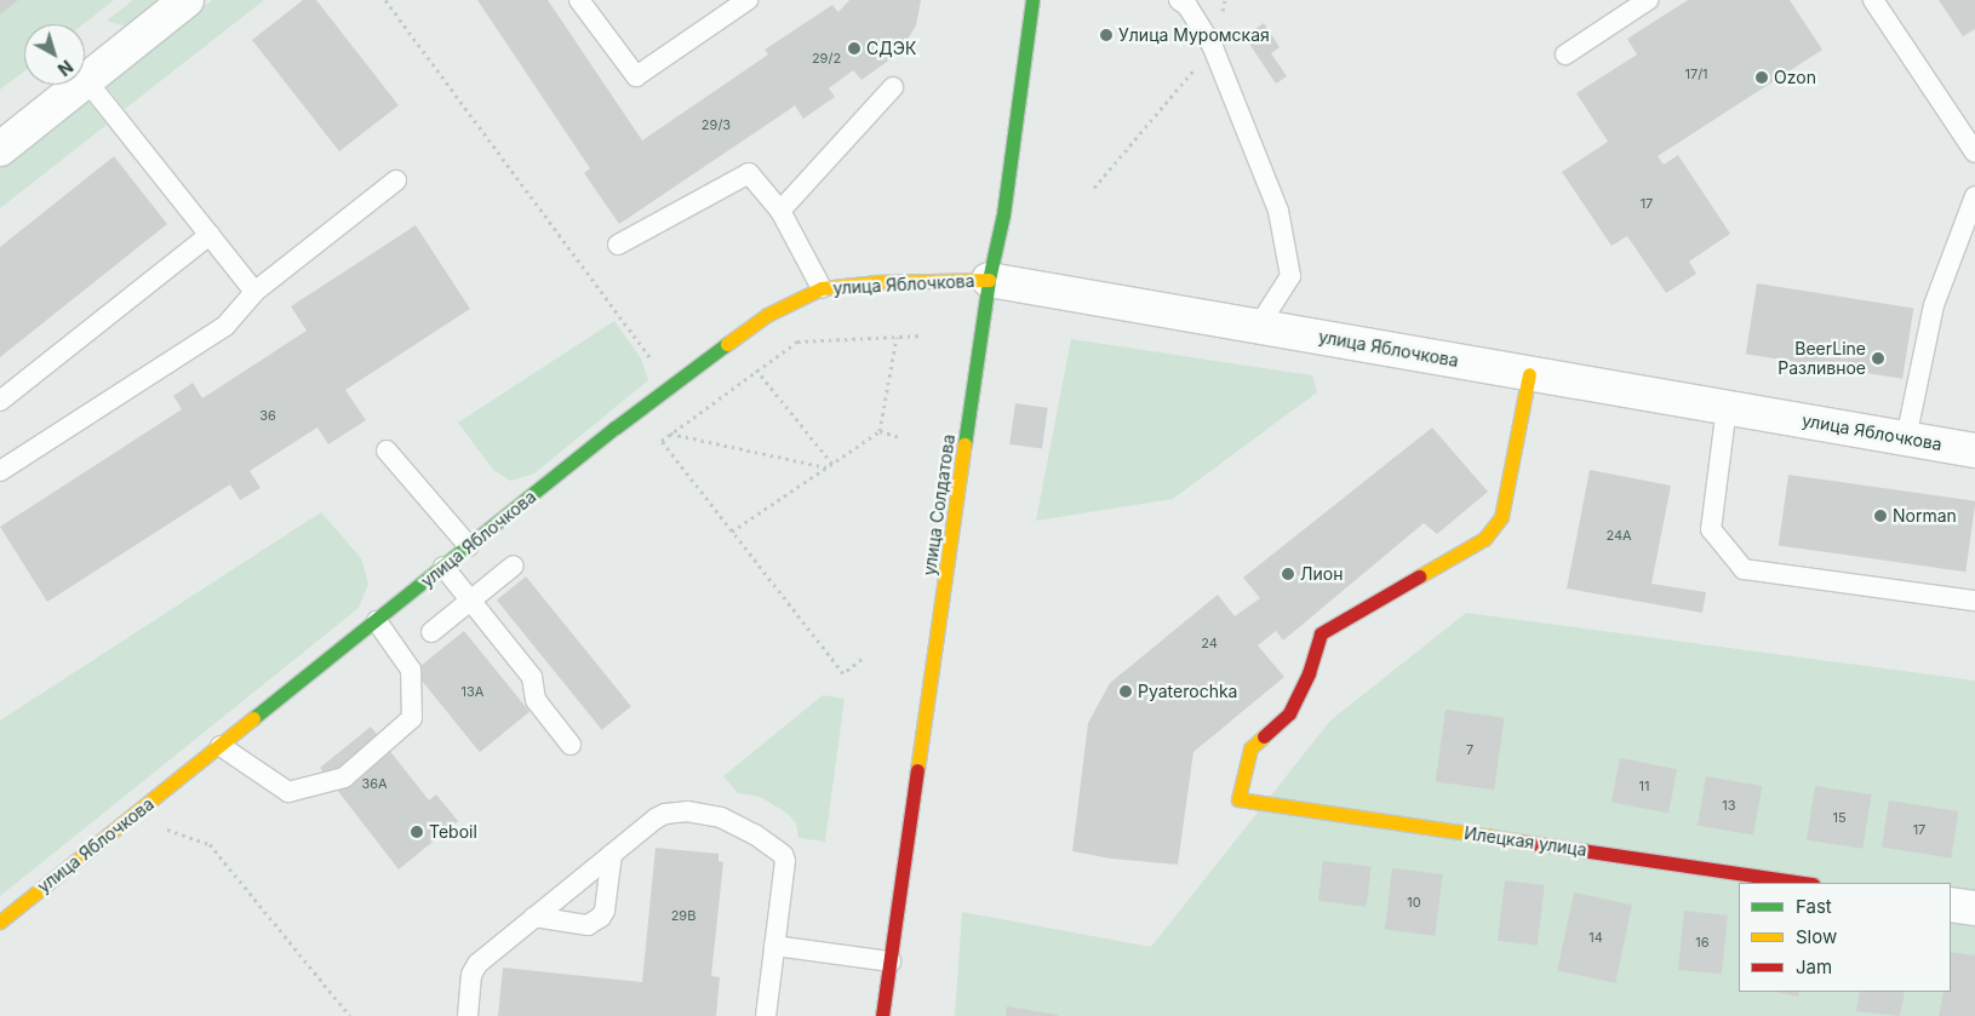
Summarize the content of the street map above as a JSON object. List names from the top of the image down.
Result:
{
  "streets": {
    "street": ["улица Яблочкова", "улица Солдатова", "Илецкая улица"]
  },
  "crossings": [
    ["улица Яблочкова", "улица Солдатова"],
    ["улица Яблочкова", "Илецкая улица"]
  ],
  "places": [
    "Улица Муромская",
    "СДЭК",
    "Ozon",
    "BeerLine Разливное",
    "Norman",
    "Лион",
    "Pyaterochka",
    "Teboil"
  ],
  "house_numbers": [
    "29/2",
    "17/1",
    "29/3",
    "17",
    "36",
    "24А",
    "24",
    "13А",
    "7",
    "36А",
    "11",
    "13",
    "15",
    "17",
    "10",
    "29В",
    "14",
    "16"
  ],
  "legend": ["Fast", "Slow", "Jam"],
  "north": "bottom right"
}
